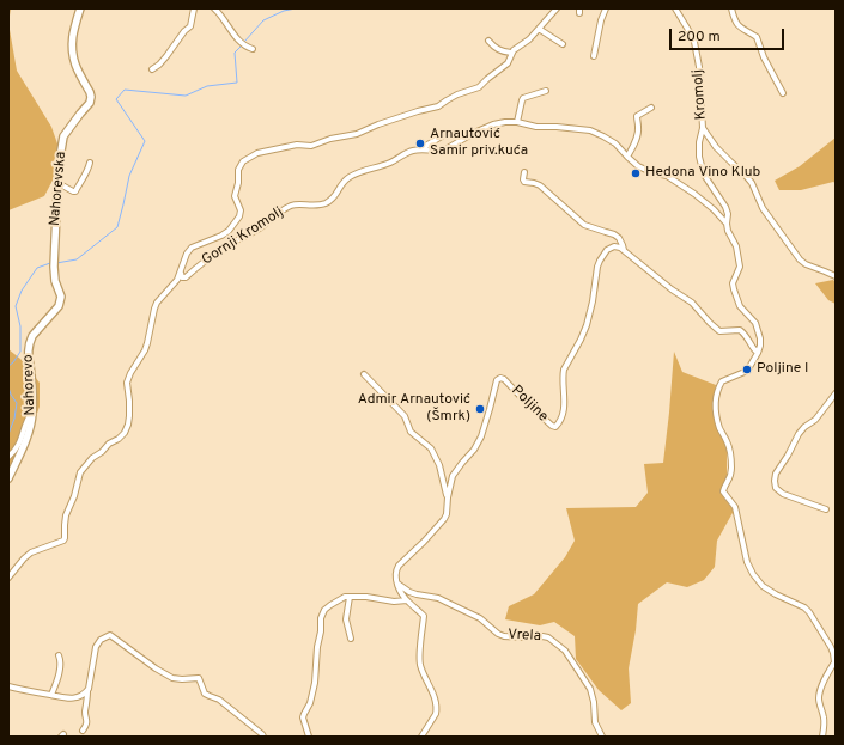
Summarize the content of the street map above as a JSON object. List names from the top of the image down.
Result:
{
  "streets": {
    "street": [
      "Kromolj",
      "Nahorevska",
      "Gornji Kromolj",
      "Nahorevo",
      "Poljine",
      "Vrela"
    ]
  },
  "crossings": [
    ["Nahorevska", "Nahorevo"],
    ["Poljine", "Vrela"]
  ],
  "places": [
    "Arnautović Samir priv.kuća",
    "Hedona Vino Klub",
    "Poljine I",
    "Admir Arnautović (Šmrk)"
  ],
  "scale_bar": "200 m"
}
